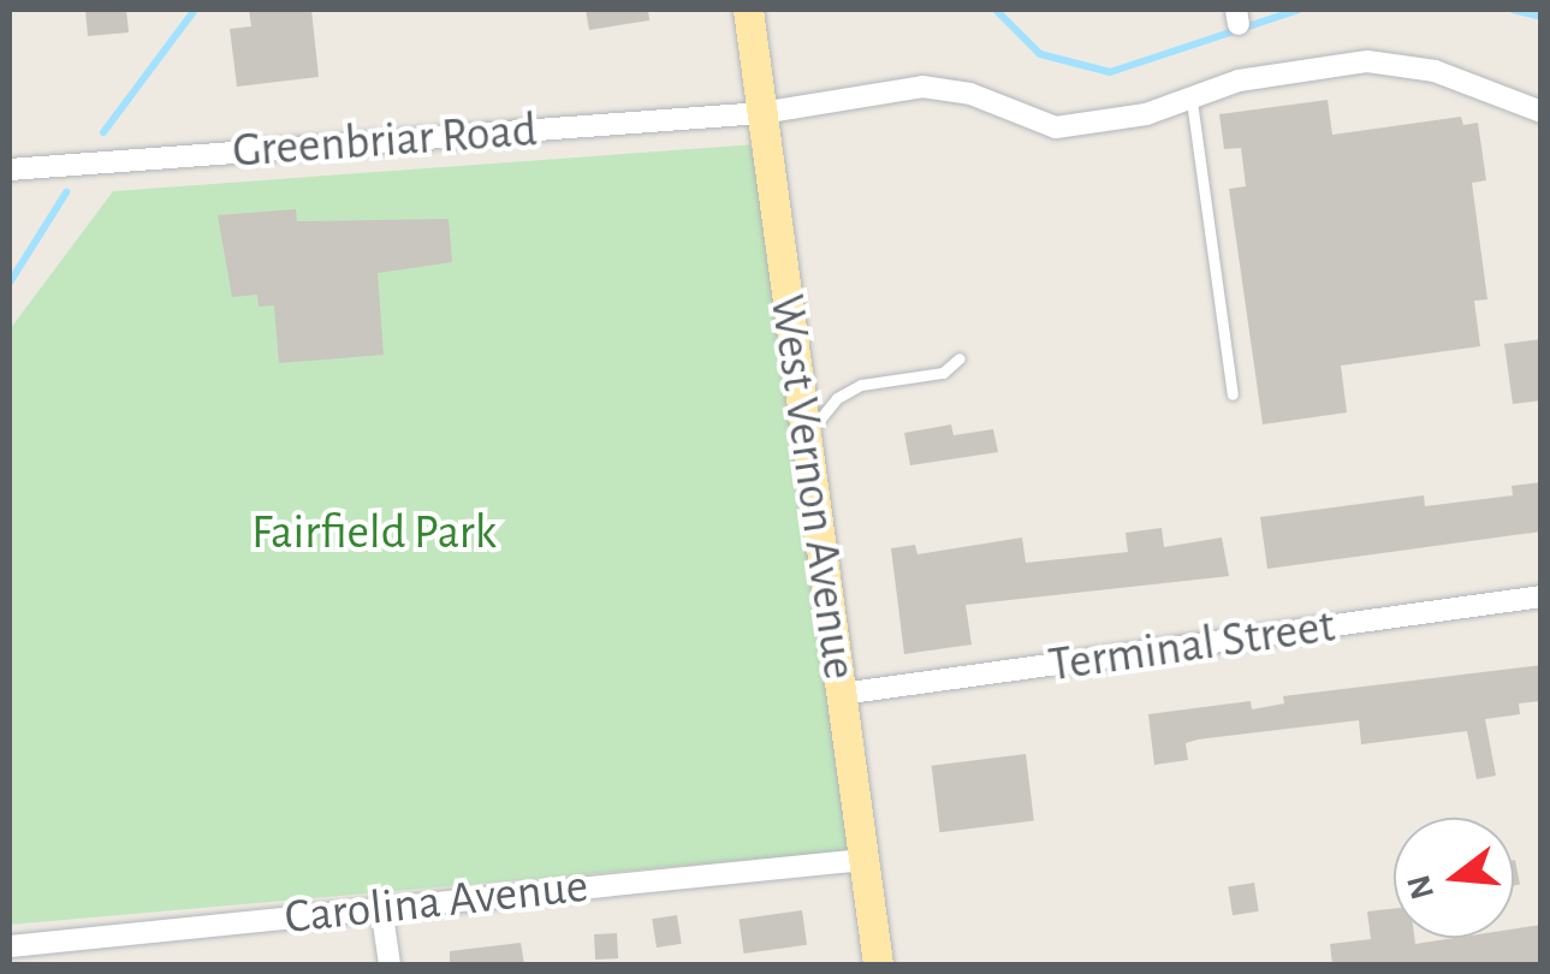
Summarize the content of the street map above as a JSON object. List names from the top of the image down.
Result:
{
  "streets": {
    "main road": ["West Vernon Avenue"],
    "street": ["Greenbriar Road", "Terminal Street", "Carolina Avenue"]
  },
  "crossings": [
    ["Greenbriar Road", "West Vernon Avenue"],
    ["West Vernon Avenue", "Terminal Street"],
    ["West Vernon Avenue", "Carolina Avenue"]
  ],
  "parks": ["Fairfield Park"],
  "north": "left"
}
